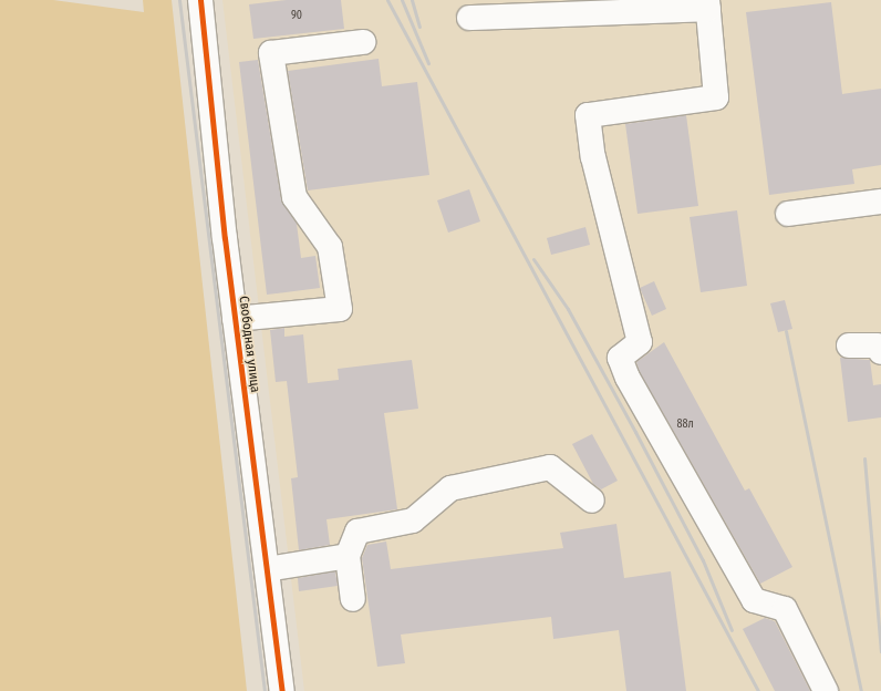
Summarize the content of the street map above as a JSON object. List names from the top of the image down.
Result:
{
  "streets": {
    "street": ["Свободная улица"]
  },
  "house_numbers": ["90", "88л"]
}
